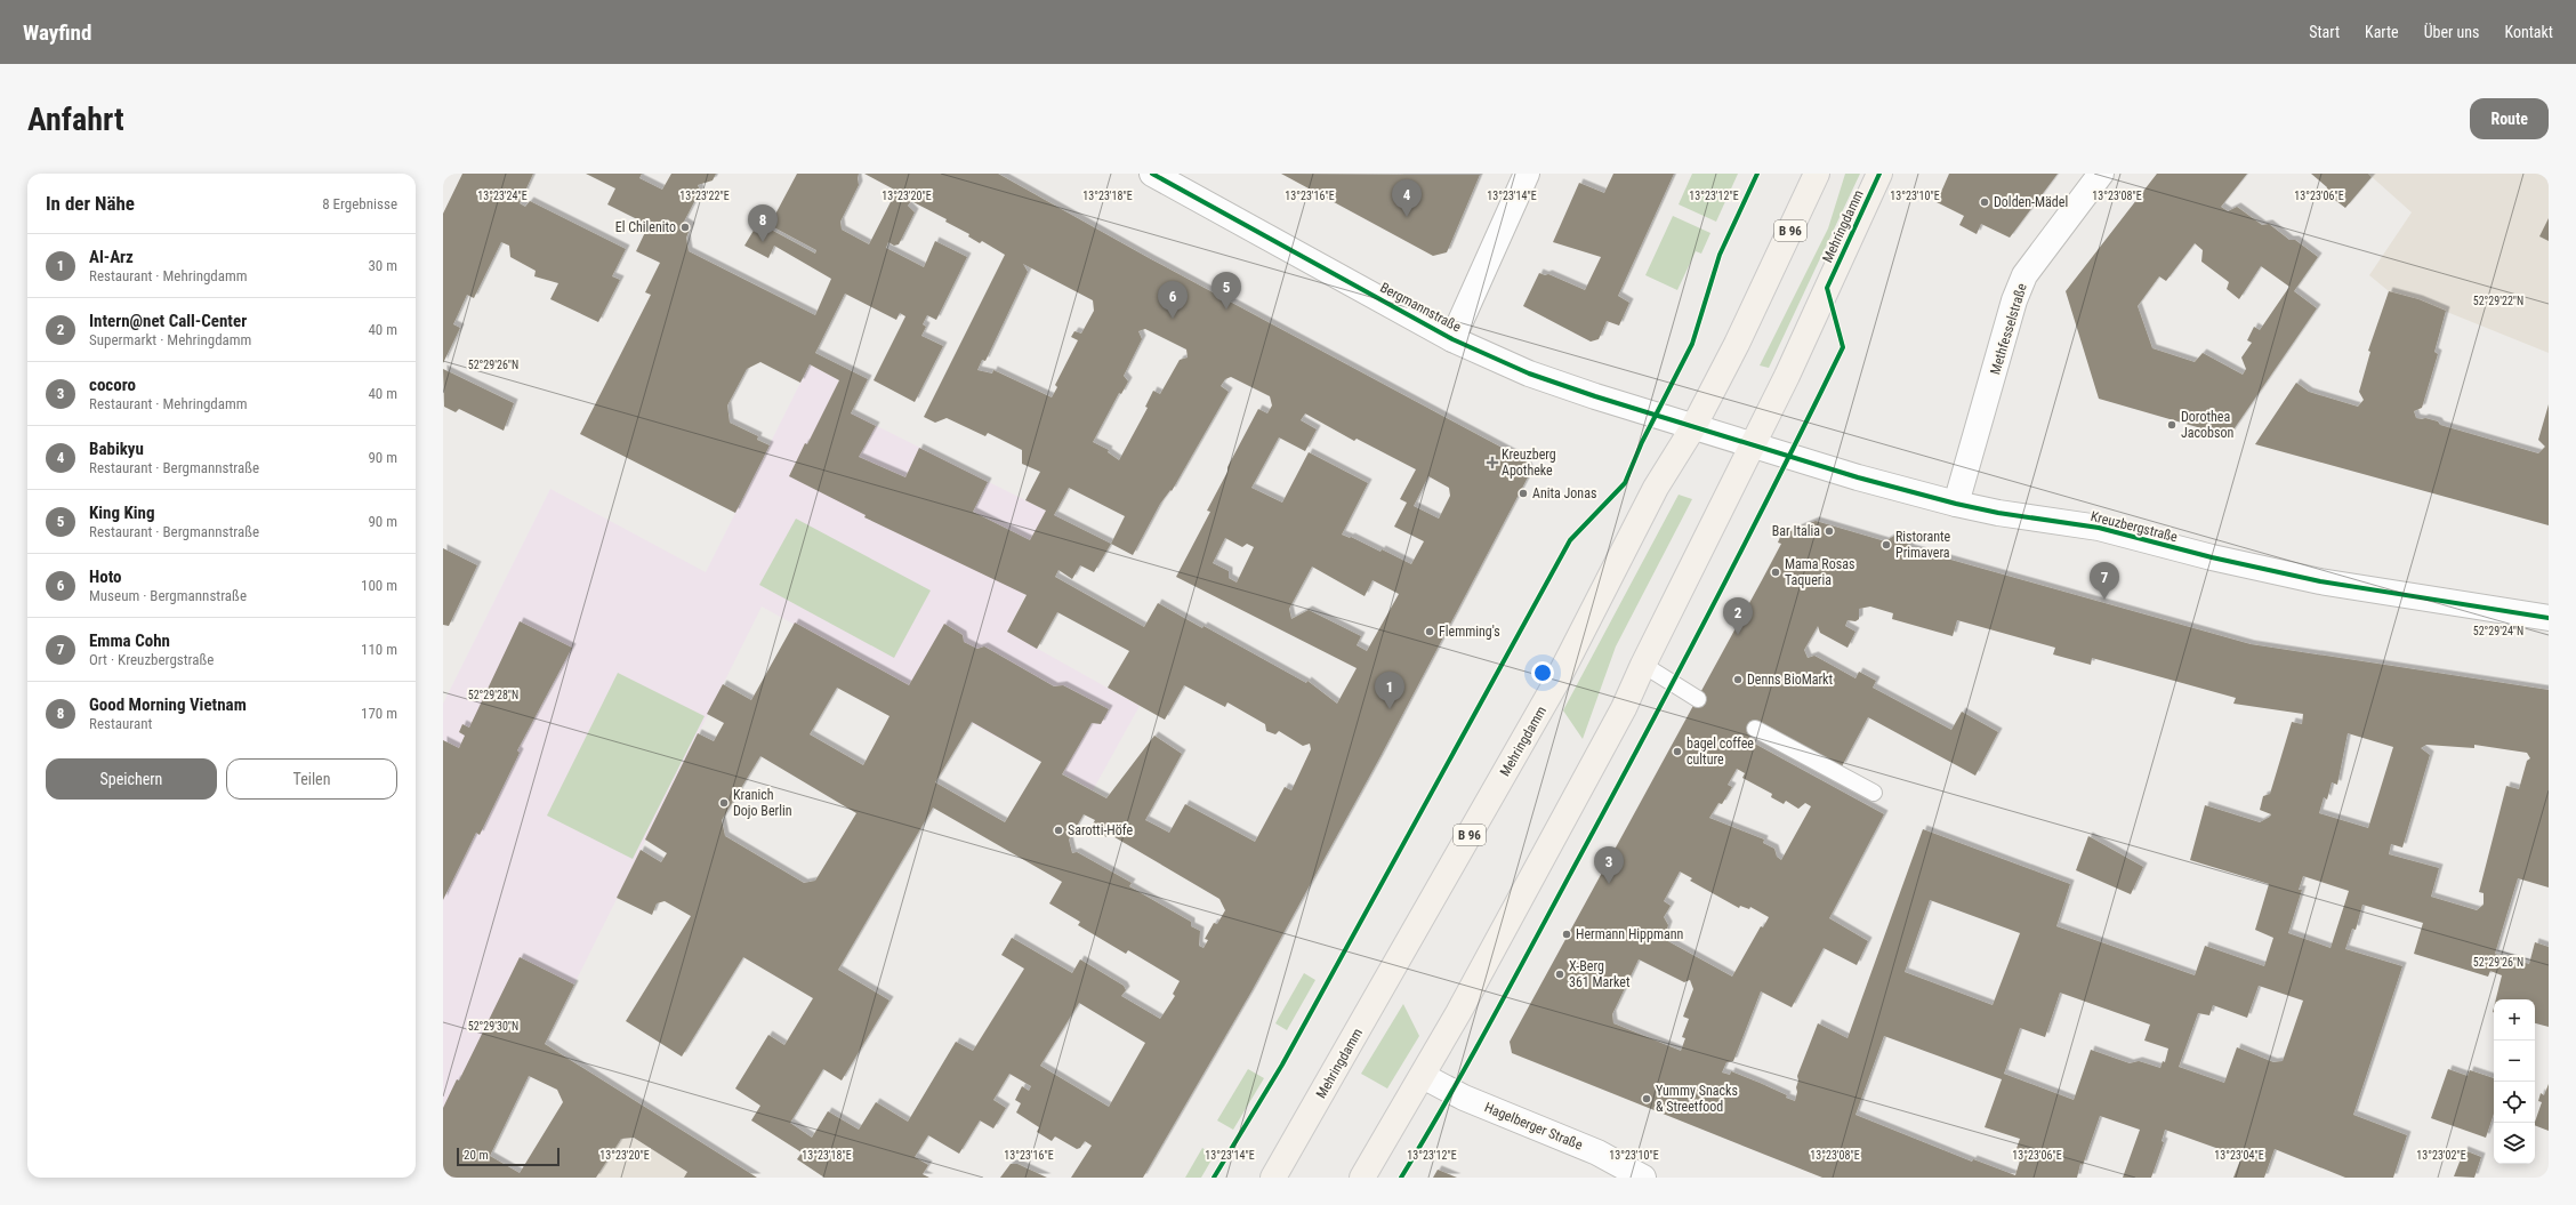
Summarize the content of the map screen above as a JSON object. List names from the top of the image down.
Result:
{
  "streets": {
    "main road": ["Mehringdamm", "B 96"],
    "street": [
      "Bergmannstraße",
      "Methfesselstraße",
      "Kreuzbergstraße",
      "Hagelberger Straße"
    ]
  },
  "crossings": [
    ["Mehringdamm", "Bergmannstraße"],
    ["Mehringdamm", "Kreuzbergstraße"],
    ["Mehringdamm", "Hagelberger Straße"],
    ["Bergmannstraße", "Kreuzbergstraße"],
    ["Methfesselstraße", "Kreuzbergstraße"]
  ],
  "places": {
    "other": [
      "Dolden-Mädel",
      "El Chilenito",
      "Dorothea Jacobson",
      "Anita Jonas",
      "Bar Italia",
      "Ristorante Primavera",
      "Mama Rosas Taqueria",
      "Flemming's",
      "Denns BioMarkt",
      "bagel coffee culture",
      "Kranich Dojo Berlin",
      "Sarotti-Höfe",
      "Hermann Hippmann",
      "X-Berg 361 Market",
      "Yummy Snacks & Streetfood"
    ],
    "health": ["Kreuzberg Apotheke"]
  },
  "scale_bar": "20 m",
  "page": {
    "header": "Wayfind",
    "nav": [
      "Start",
      "Karte",
      "Über uns",
      "Kontakt"
    ],
    "buttons": [
      "Route",
      ["Speichern", "Teilen"]
    ],
    "title": "Anfahrt",
    "heading": ["In der Nähe", "8 Ergebnisse"],
    "pins": [
      "4",
      "8",
      "5",
      "6",
      "7",
      "2",
      "1",
      "3"
    ],
    "list": [
      {
        "mark": "1",
        "name": "Al-Arz",
        "note": "Restaurant · Mehringdamm",
        "value": "30 m"
      },
      {
        "mark": "2",
        "name": "Intern@net Call-Center",
        "note": "Supermarkt · Mehringdamm",
        "value": "40 m"
      },
      {
        "mark": "3",
        "name": "cocoro",
        "note": "Restaurant · Mehringdamm",
        "value": "40 m"
      },
      {
        "mark": "4",
        "name": "Babikyu",
        "note": "Restaurant · Bergmannstraße",
        "value": "90 m"
      },
      {
        "mark": "5",
        "name": "King King",
        "note": "Restaurant · Bergmannstraße",
        "value": "90 m"
      },
      {
        "mark": "6",
        "name": "Hoto",
        "note": "Museum · Bergmannstraße",
        "value": "100 m"
      },
      {
        "mark": "7",
        "name": "Emma Cohn",
        "note": "Ort · Kreuzbergstraße",
        "value": "110 m"
      },
      {
        "mark": "8",
        "name": "Good Morning Vietnam",
        "note": "Restaurant",
        "value": "170 m"
      }
    ],
    "map_buttons": ["+", "−"],
    "scale": "20 m"
  },
  "coordinates": [
    "13°23'24\"E",
    "13°23'22\"E",
    "13°23'20\"E",
    "13°23'18\"E",
    "13°23'16\"E",
    "13°23'14\"E",
    "13°23'12\"E",
    "13°23'10\"E",
    "13°23'08\"E",
    "13°23'06\"E",
    "52°29'22\"N",
    "52°29'26\"N",
    "52°29'24\"N",
    "52°29'28\"N",
    "52°29'30\"N",
    "13°23'04\"E",
    "13°23'02\"E"
  ]
}
